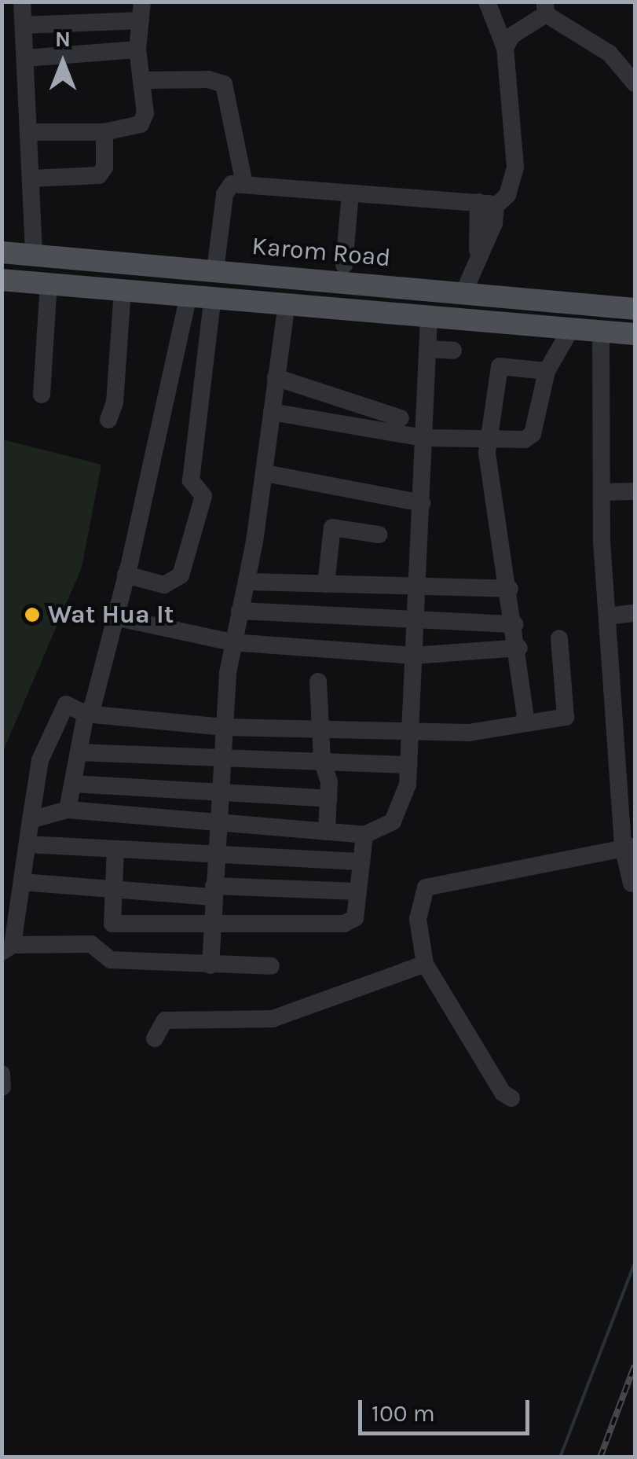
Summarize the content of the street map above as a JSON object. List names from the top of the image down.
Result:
{
  "streets": {
    "main road": ["Karom Road"]
  },
  "places": ["Wat Hua It"],
  "scale_bar": "100 m",
  "north": "top"
}
